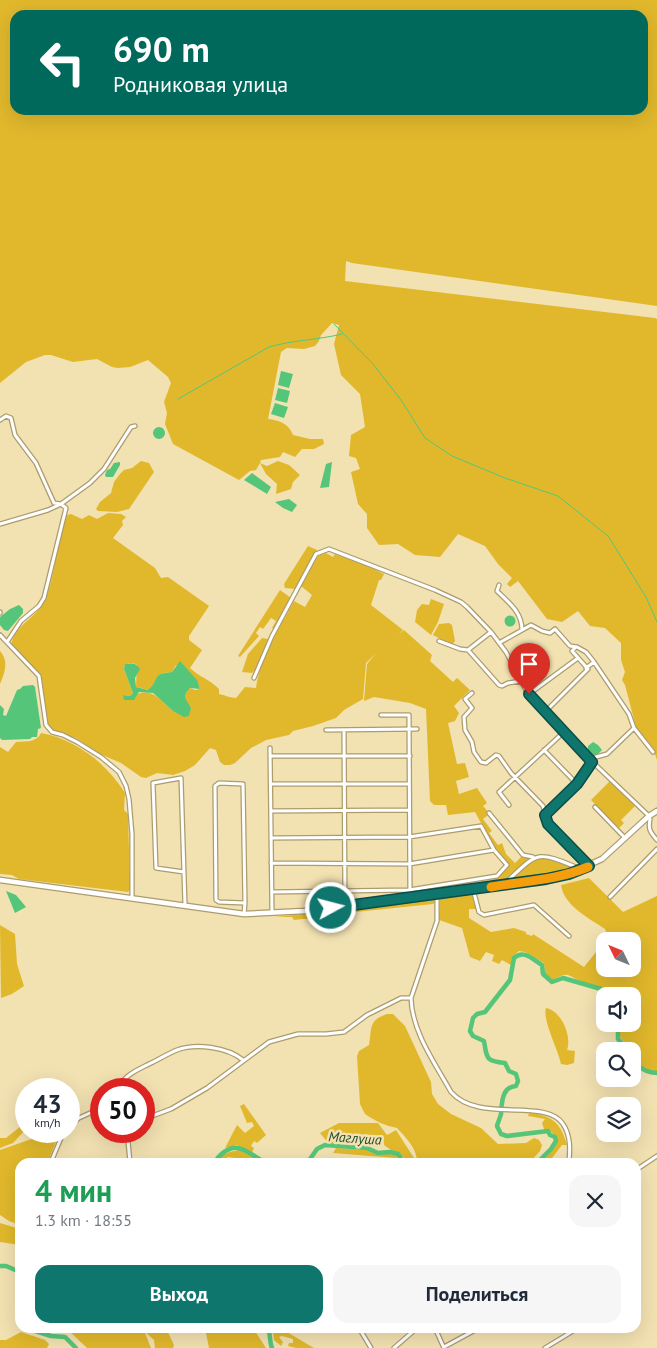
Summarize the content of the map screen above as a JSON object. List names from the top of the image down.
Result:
{
  "water": ["Маглуша"],
  "north": "top left",
  "page": {
    "turn": ["690 m", "Родниковая улица"],
    "speed": "43 km/h",
    "limit": "50",
    "heading": ["4 мин", "1.3 km · 18:55"],
    "buttons": ["Выход", "Поделиться"]
  }
}
